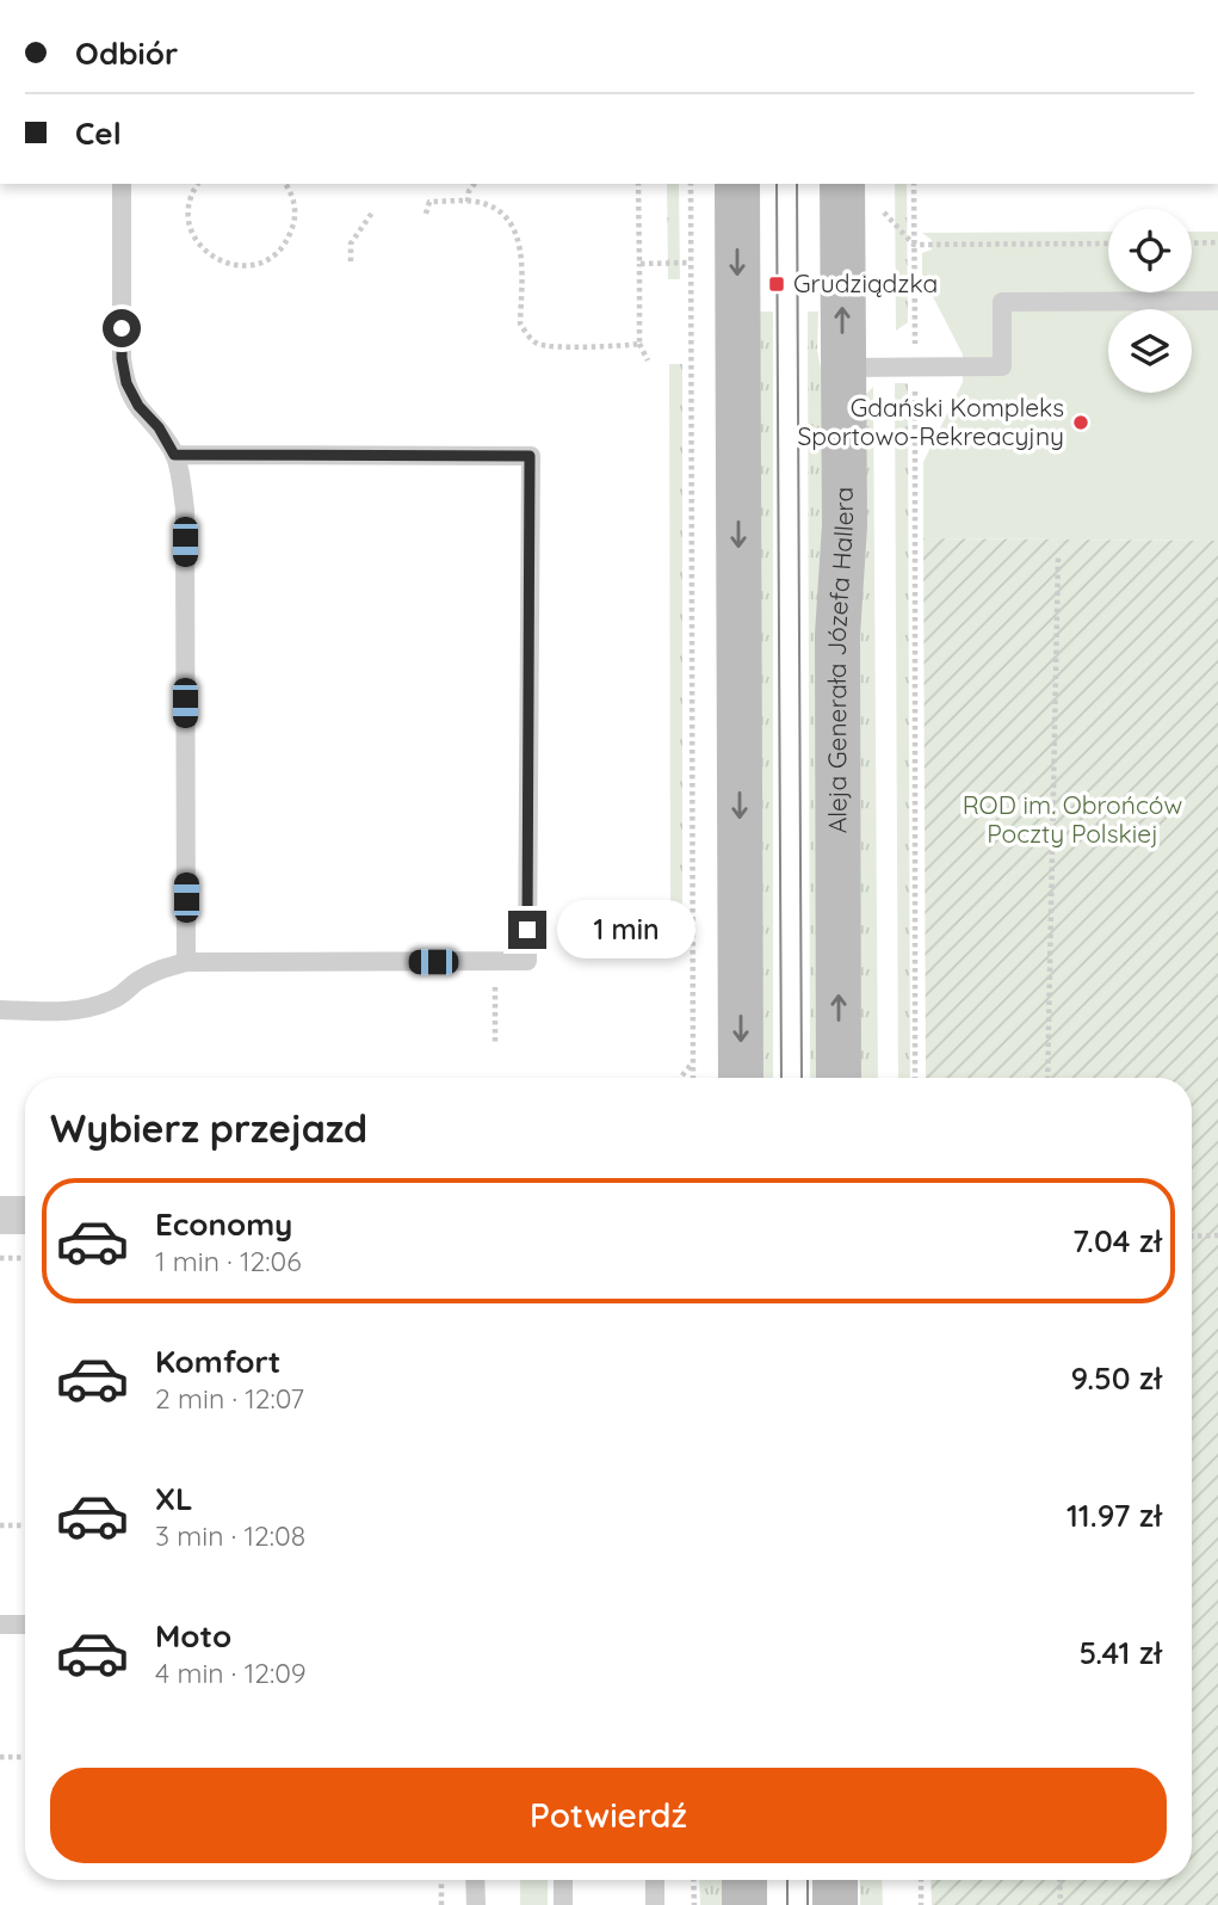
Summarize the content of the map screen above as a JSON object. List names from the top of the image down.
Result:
{
  "streets": {
    "main road": ["Aleja Generała Józefa Hallera"]
  },
  "parks": ["ROD im. Obrońców Poczty Polskiej"],
  "places": {
    "transit": ["Grudziądzka"],
    "other": ["Gdański Kompleks Sportowo-Rekreacyjny"]
  },
  "page": {
    "banner": ["Odbiór", "Cel"],
    "bubble": "1 min",
    "heading": "Wybierz przejazd",
    "list": [
      {
        "name": "Economy",
        "note": "1 min · 12:06",
        "value": "7.04 zł"
      },
      {
        "name": "Komfort",
        "note": "2 min · 12:07",
        "value": "9.50 zł"
      },
      {
        "name": "XL",
        "note": "3 min · 12:08",
        "value": "11.97 zł"
      },
      {
        "name": "Moto",
        "note": "4 min · 12:09",
        "value": "5.41 zł"
      }
    ],
    "buttons": "Potwierdź"
  }
}
